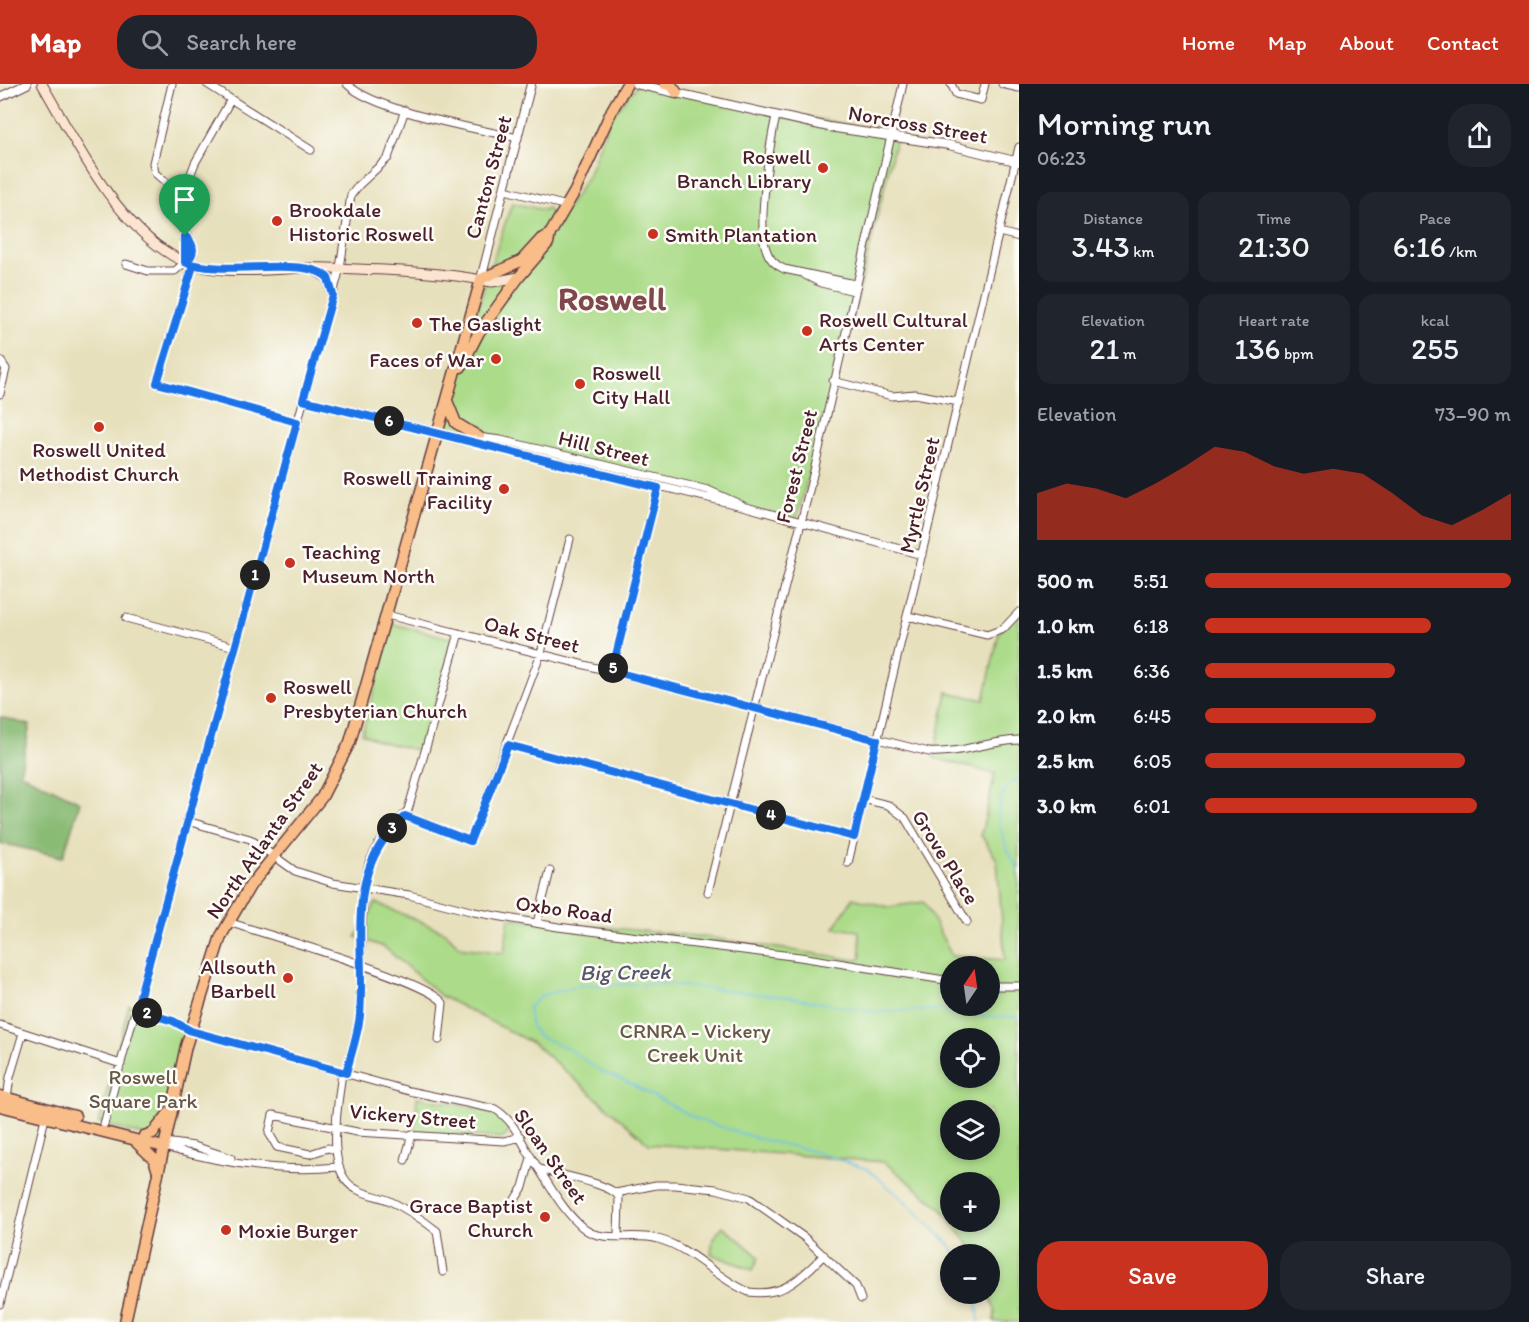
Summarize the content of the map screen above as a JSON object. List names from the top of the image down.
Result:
{
  "streets": {
    "main road": ["North Atlanta Street"],
    "street": [
      "Norcross Street",
      "Canton Street",
      "Hill Street",
      "Forest Street",
      "Myrtle Street",
      "Oak Street",
      "Grove Place",
      "Oxbo Road",
      "Vickery Street",
      "Sloan Street"
    ]
  },
  "crossings": [
    ["Norcross Street", "Forest Street"],
    ["Norcross Street", "Myrtle Street"],
    ["Canton Street", "North Atlanta Street"],
    ["Hill Street", "Forest Street"],
    ["Hill Street", "Myrtle Street"],
    ["Hill Street", "North Atlanta Street"],
    ["Forest Street", "Oak Street"],
    ["Myrtle Street", "Oak Street"],
    ["Myrtle Street", "Grove Place"],
    ["Oak Street", "North Atlanta Street"],
    ["North Atlanta Street", "Oxbo Road"],
    ["North Atlanta Street", "Sloan Street"],
    ["Vickery Street", "Sloan Street"]
  ],
  "districts": ["Roswell"],
  "water": ["Big Creek"],
  "parks": ["CRNRA - Vickery Creek Unit", "Roswell Square Park"],
  "places": [
    "Roswell Branch Library",
    "Brookdale Historic Roswell",
    "Smith Plantation",
    "The Gaslight",
    "Roswell Cultural Arts Center",
    "Faces of War",
    "Roswell City Hall",
    "Roswell United Methodist Church",
    "Roswell Training Facility",
    "Teaching Museum North",
    "Roswell Presbyterian Church",
    "Allsouth Barbell",
    "Grace Baptist Church",
    "Moxie Burger"
  ],
  "north": "top",
  "page": {
    "header": "Map",
    "search": "Search here",
    "nav": [
      "Home",
      "Map",
      "About",
      "Contact"
    ],
    "heading": ["Morning run", "06:23"],
    "stats": [
      ["Distance", "3.43 km"],
      ["Time", "21:30"],
      ["Pace", "6:16 /km"],
      ["Elevation", "21 m"],
      ["Heart rate", "136 bpm"],
      ["kcal", "255"]
    ],
    "chart": ["Elevation", "73–90 m"],
    "pins": [
      "6",
      "1",
      "5",
      "4",
      "3",
      "2"
    ],
    "list": [
      {
        "name": "500 m",
        "note": "5:51"
      },
      {
        "name": "1.0 km",
        "note": "6:18"
      },
      {
        "name": "1.5 km",
        "note": "6:36"
      },
      {
        "name": "2.0 km",
        "note": "6:45"
      },
      {
        "name": "2.5 km",
        "note": "6:05"
      },
      {
        "name": "3.0 km",
        "note": "6:01"
      }
    ],
    "map_buttons": ["+", "−"],
    "buttons": ["Save", "Share"]
  }
}
